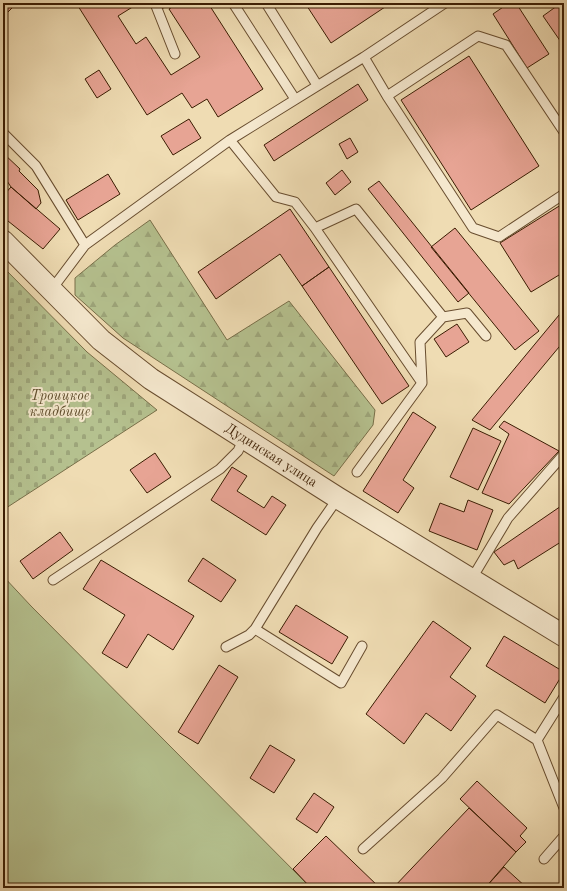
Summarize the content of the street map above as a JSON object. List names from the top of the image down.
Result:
{
  "streets": {
    "street": ["Дудинская улица"]
  },
  "parks": ["Троицкое кладбище"]
}
